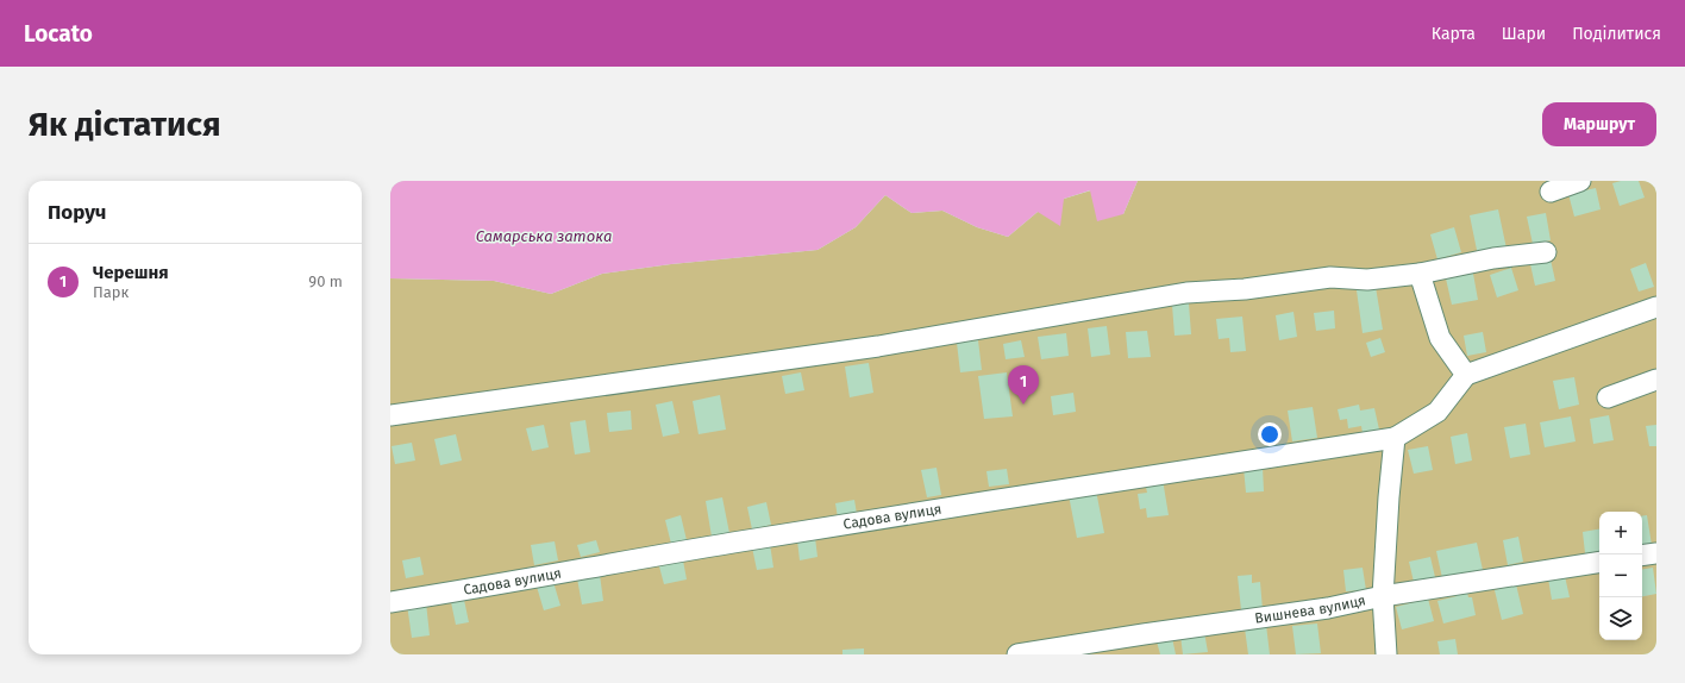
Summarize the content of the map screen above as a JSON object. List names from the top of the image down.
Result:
{
  "streets": {
    "lane": ["Садова вулиця", "Вишнева вулиця"]
  },
  "water": ["Самарська затока"],
  "page": {
    "header": "Locato",
    "nav": ["Карта", "Шари", "Поділитися"],
    "buttons": "Маршрут",
    "title": "Як дістатися",
    "heading": "Поруч",
    "list": [
      {
        "mark": "1",
        "name": "Черешня",
        "note": "Парк",
        "value": "90 m"
      }
    ],
    "pins": "1",
    "map_buttons": ["+", "−"]
  }
}
